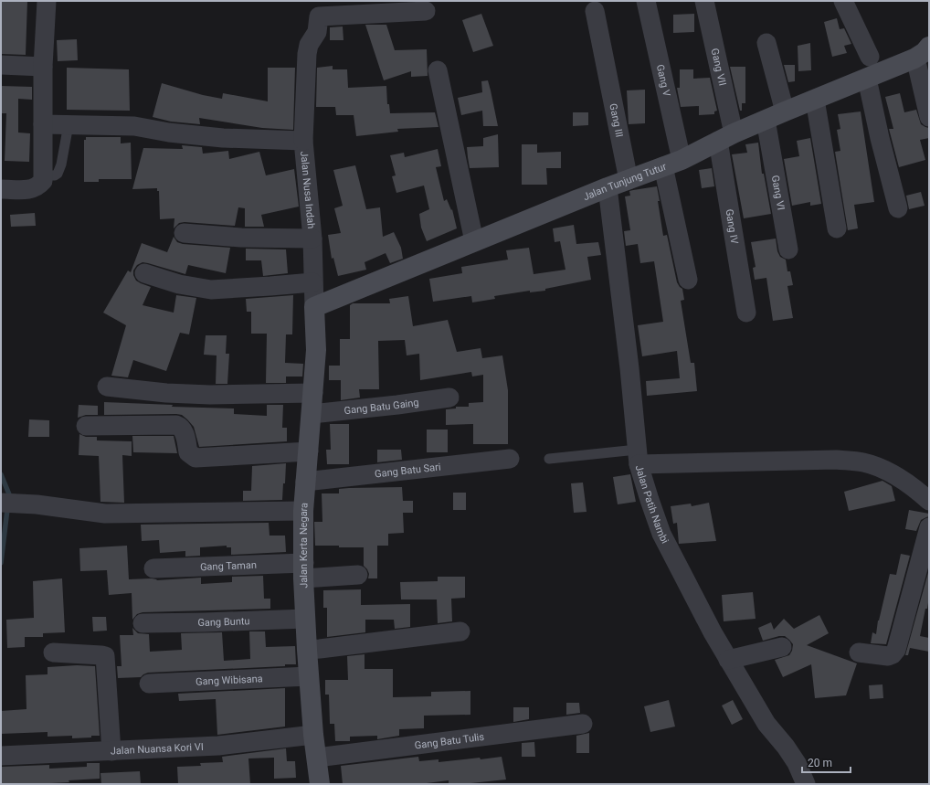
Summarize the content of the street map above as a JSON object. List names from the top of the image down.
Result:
{
  "streets": {
    "street": [
      "Gang VII",
      "Gang V",
      "Gang III",
      "Jalan Tunjung Tutur",
      "Jalan Nusa Indah",
      "Gang VI",
      "Gang IV",
      "Gang Batu Gaing",
      "Gang Batu Sari",
      "Jalan Patih Nambi",
      "Jalan Kerta Negara",
      "Gang Taman",
      "Gang Buntu",
      "Gang Wibisana",
      "Gang Batu Tulis",
      "Jalan Nuansa Kori VI"
    ]
  },
  "crossings": [
    ["Gang VII", "Jalan Tunjung Tutur"],
    ["Gang VII", "Gang IV"],
    ["Gang V", "Jalan Tunjung Tutur"],
    ["Gang III", "Jalan Tunjung Tutur"],
    ["Jalan Tunjung Tutur", "Jalan Nusa Indah"],
    ["Jalan Tunjung Tutur", "Gang VI"],
    ["Jalan Tunjung Tutur", "Gang IV"],
    ["Jalan Tunjung Tutur", "Jalan Patih Nambi"],
    ["Jalan Tunjung Tutur", "Jalan Kerta Negara"],
    ["Jalan Nusa Indah", "Jalan Kerta Negara"],
    ["Gang Batu Gaing", "Jalan Kerta Negara"],
    ["Gang Batu Sari", "Jalan Kerta Negara"],
    ["Jalan Kerta Negara", "Gang Taman"],
    ["Jalan Kerta Negara", "Gang Buntu"],
    ["Jalan Kerta Negara", "Gang Wibisana"],
    ["Jalan Kerta Negara", "Gang Batu Tulis"],
    ["Jalan Kerta Negara", "Jalan Nuansa Kori VI"]
  ],
  "scale_bar": "20 m"
}
